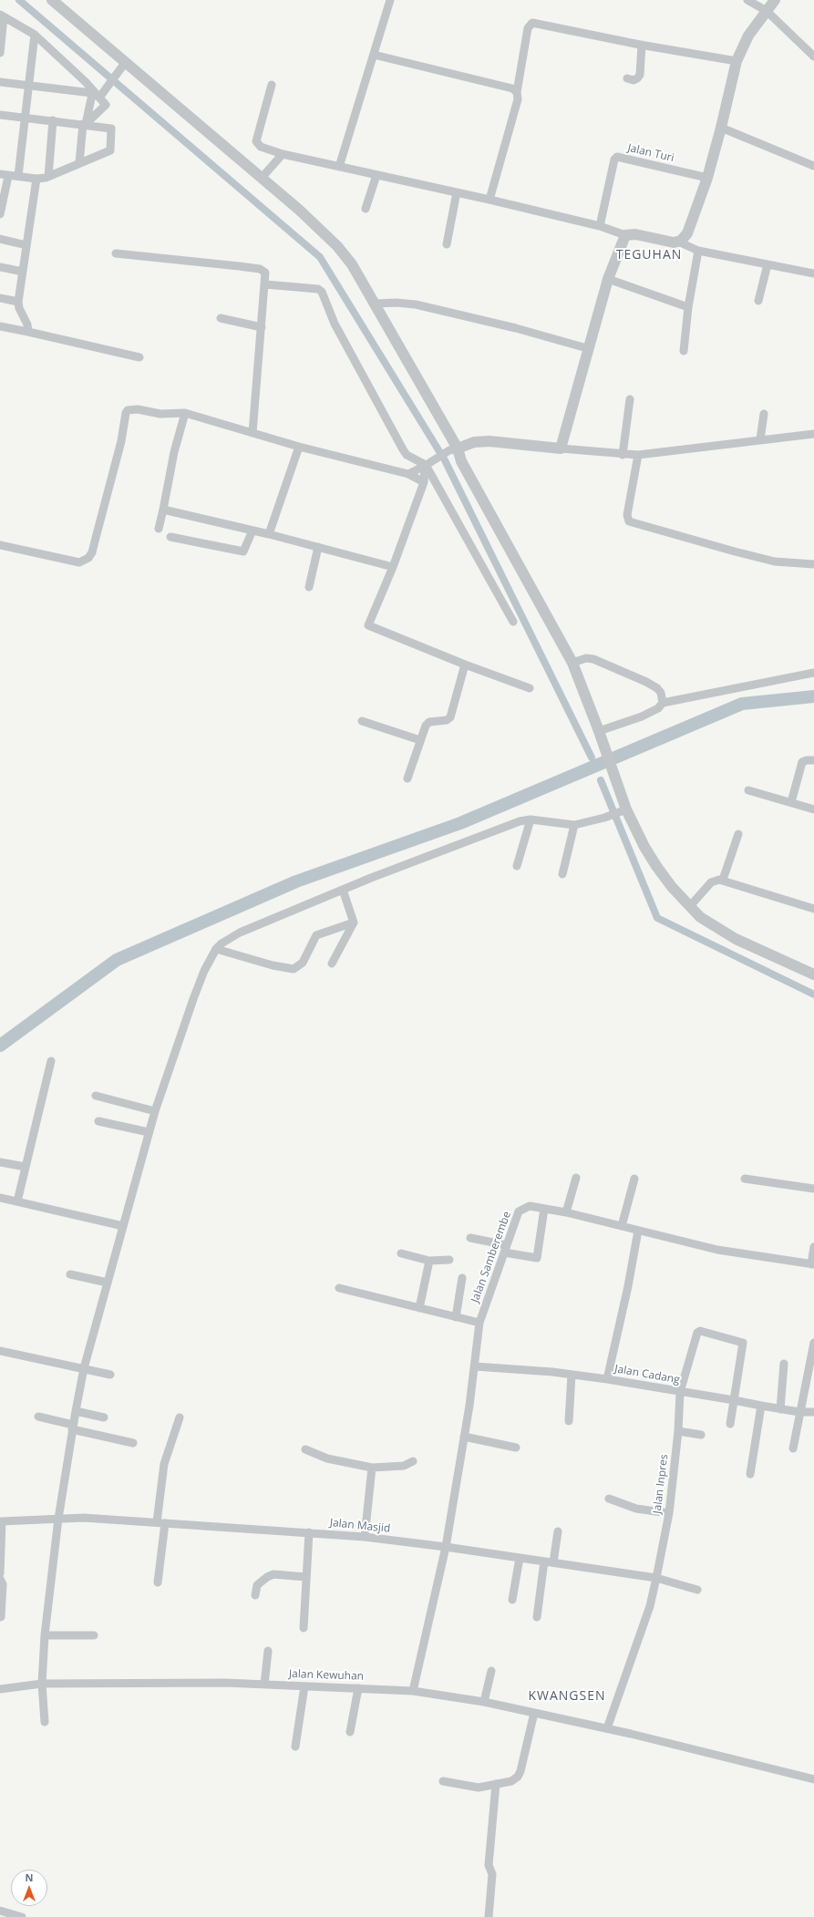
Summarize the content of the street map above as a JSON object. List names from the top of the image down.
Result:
{
  "streets": {
    "street": [
      "Jalan Turi",
      "Jalan Samberembe",
      "Jalan Cadang",
      "Jalan Inpres",
      "Jalan Masjid",
      "Jalan Kewuhan"
    ]
  },
  "crossings": [
    ["Jalan Samberembe", "Jalan Cadang"],
    ["Jalan Samberembe", "Jalan Masjid"],
    ["Jalan Samberembe", "Jalan Kewuhan"],
    ["Jalan Cadang", "Jalan Inpres"],
    ["Jalan Inpres", "Jalan Masjid"],
    ["Jalan Inpres", "Jalan Kewuhan"]
  ],
  "districts": ["TEGUHAN", "KWANGSEN"],
  "north": "top"
}
